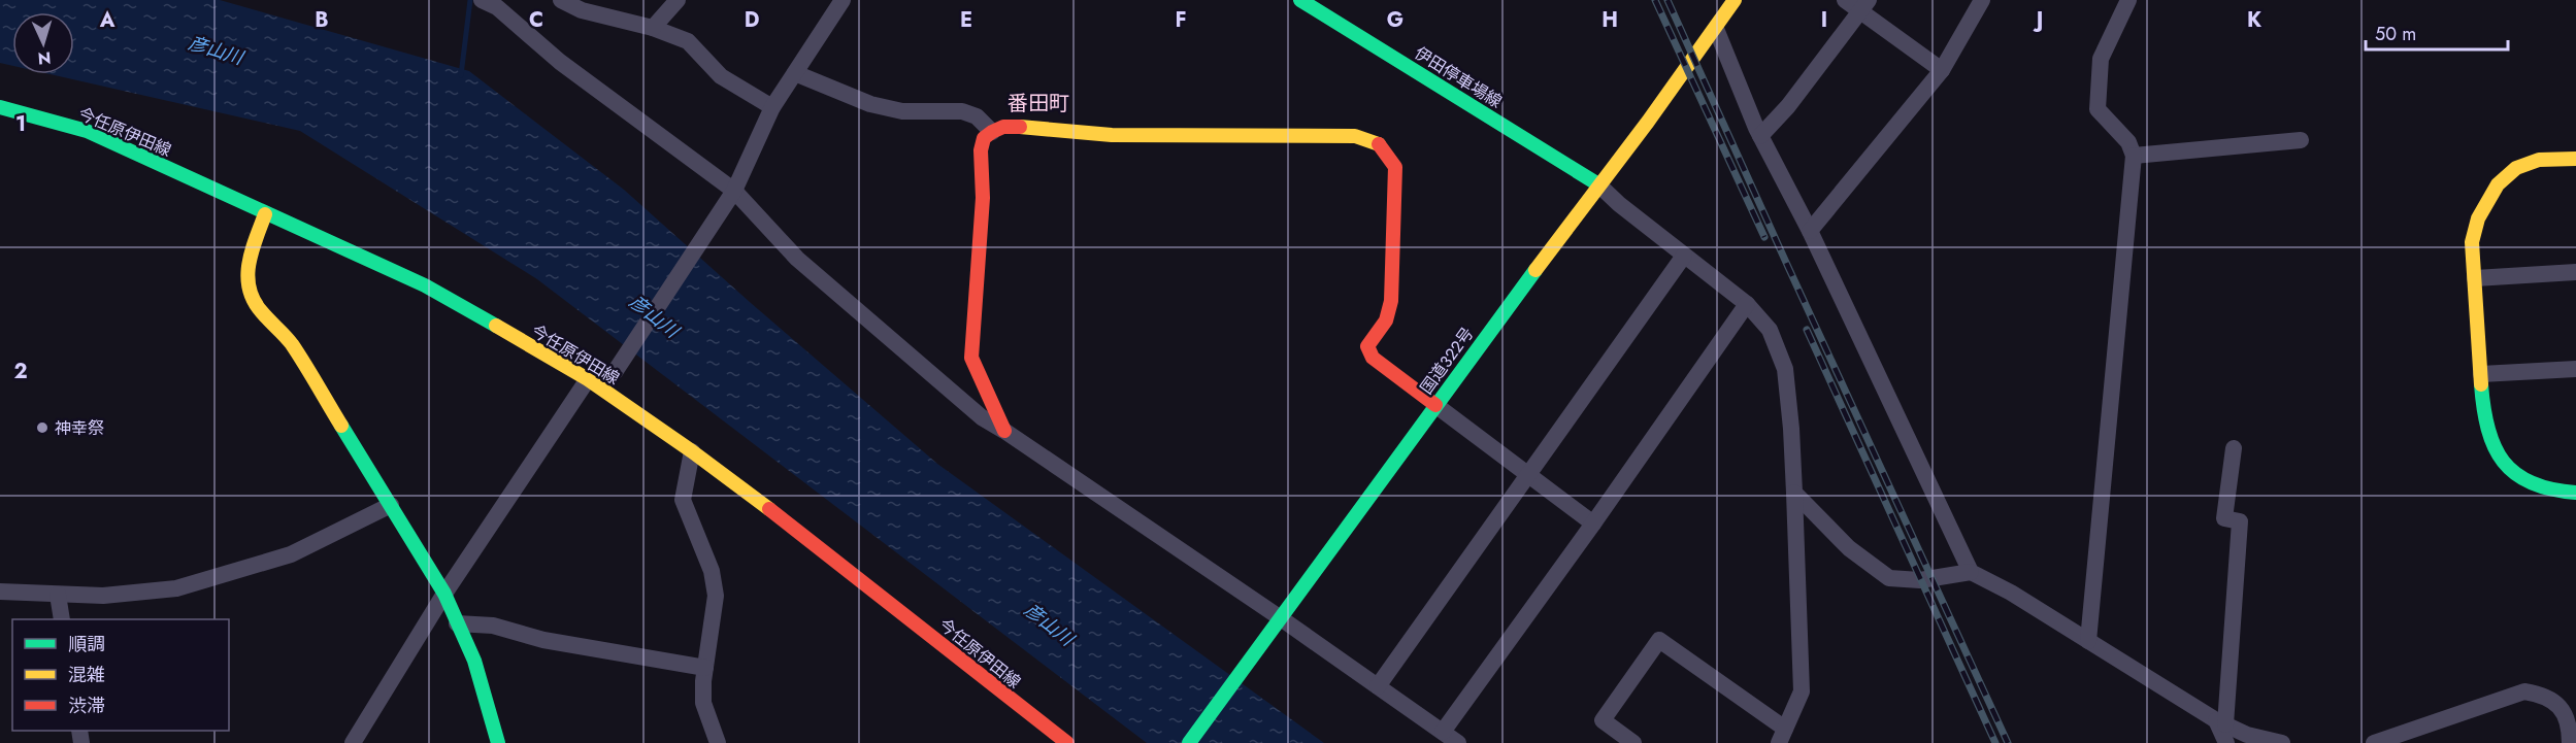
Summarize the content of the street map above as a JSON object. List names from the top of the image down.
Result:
{
  "streets": {
    "main road": ["伊田停車場線", "今任原伊田線", "国道322号"]
  },
  "crossings": [
    ["伊田停車場線", "国道322号"]
  ],
  "districts": ["番田町"],
  "water": ["彦山川"],
  "places": ["神幸祭"],
  "legend": ["順調", "混雑", "渋滞"],
  "scale_bar": "50 m",
  "north": "bottom",
  "grid": {
    "columns": [
      "A",
      "B",
      "C",
      "D",
      "E",
      "F",
      "G",
      "H",
      "I",
      "J",
      "K"
    ],
    "rows": ["1", "2"]
  }
}
